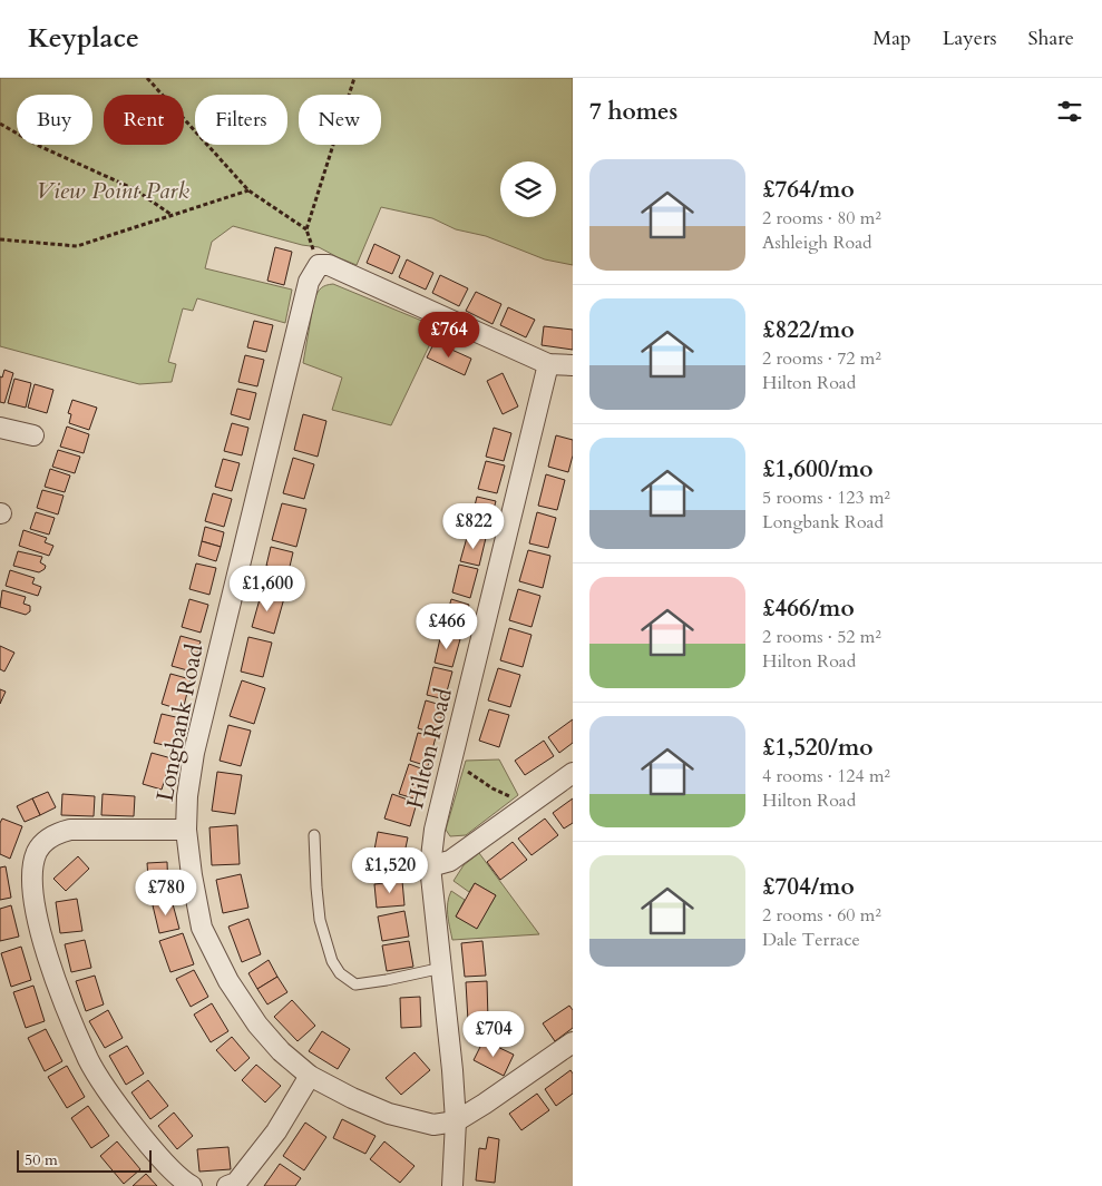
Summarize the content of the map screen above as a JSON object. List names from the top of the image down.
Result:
{
  "streets": {
    "street": ["Longbank Road", "Hilton Road"]
  },
  "crossings": [
    ["Longbank Road", "Hilton Road"]
  ],
  "parks": ["View Point Park"],
  "scale_bar": "50 m",
  "page": {
    "header": "Keyplace",
    "nav": ["Map", "Layers", "Share"],
    "heading": "7 homes",
    "chip": [
      "Buy",
      "Rent",
      "Filters",
      "New"
    ],
    "list": [
      {
        "name": "£764/mo",
        "note": "2 rooms · 80 m² · Ashleigh Road"
      },
      {
        "name": "£822/mo",
        "note": "2 rooms · 72 m² · Hilton Road"
      },
      {
        "name": "£1,600/mo",
        "note": "5 rooms · 123 m² · Longbank Road"
      },
      {
        "name": "£466/mo",
        "note": "2 rooms · 52 m² · Hilton Road"
      },
      {
        "name": "£1,520/mo",
        "note": "4 rooms · 124 m² · Hilton Road"
      },
      {
        "name": "£704/mo",
        "note": "2 rooms · 60 m² · Dale Terrace"
      }
    ],
    "price": [
      "£764",
      "£822",
      "£1,600",
      "£466",
      "£1,520",
      "£780",
      "£704"
    ],
    "scale": "50 m"
  }
}
